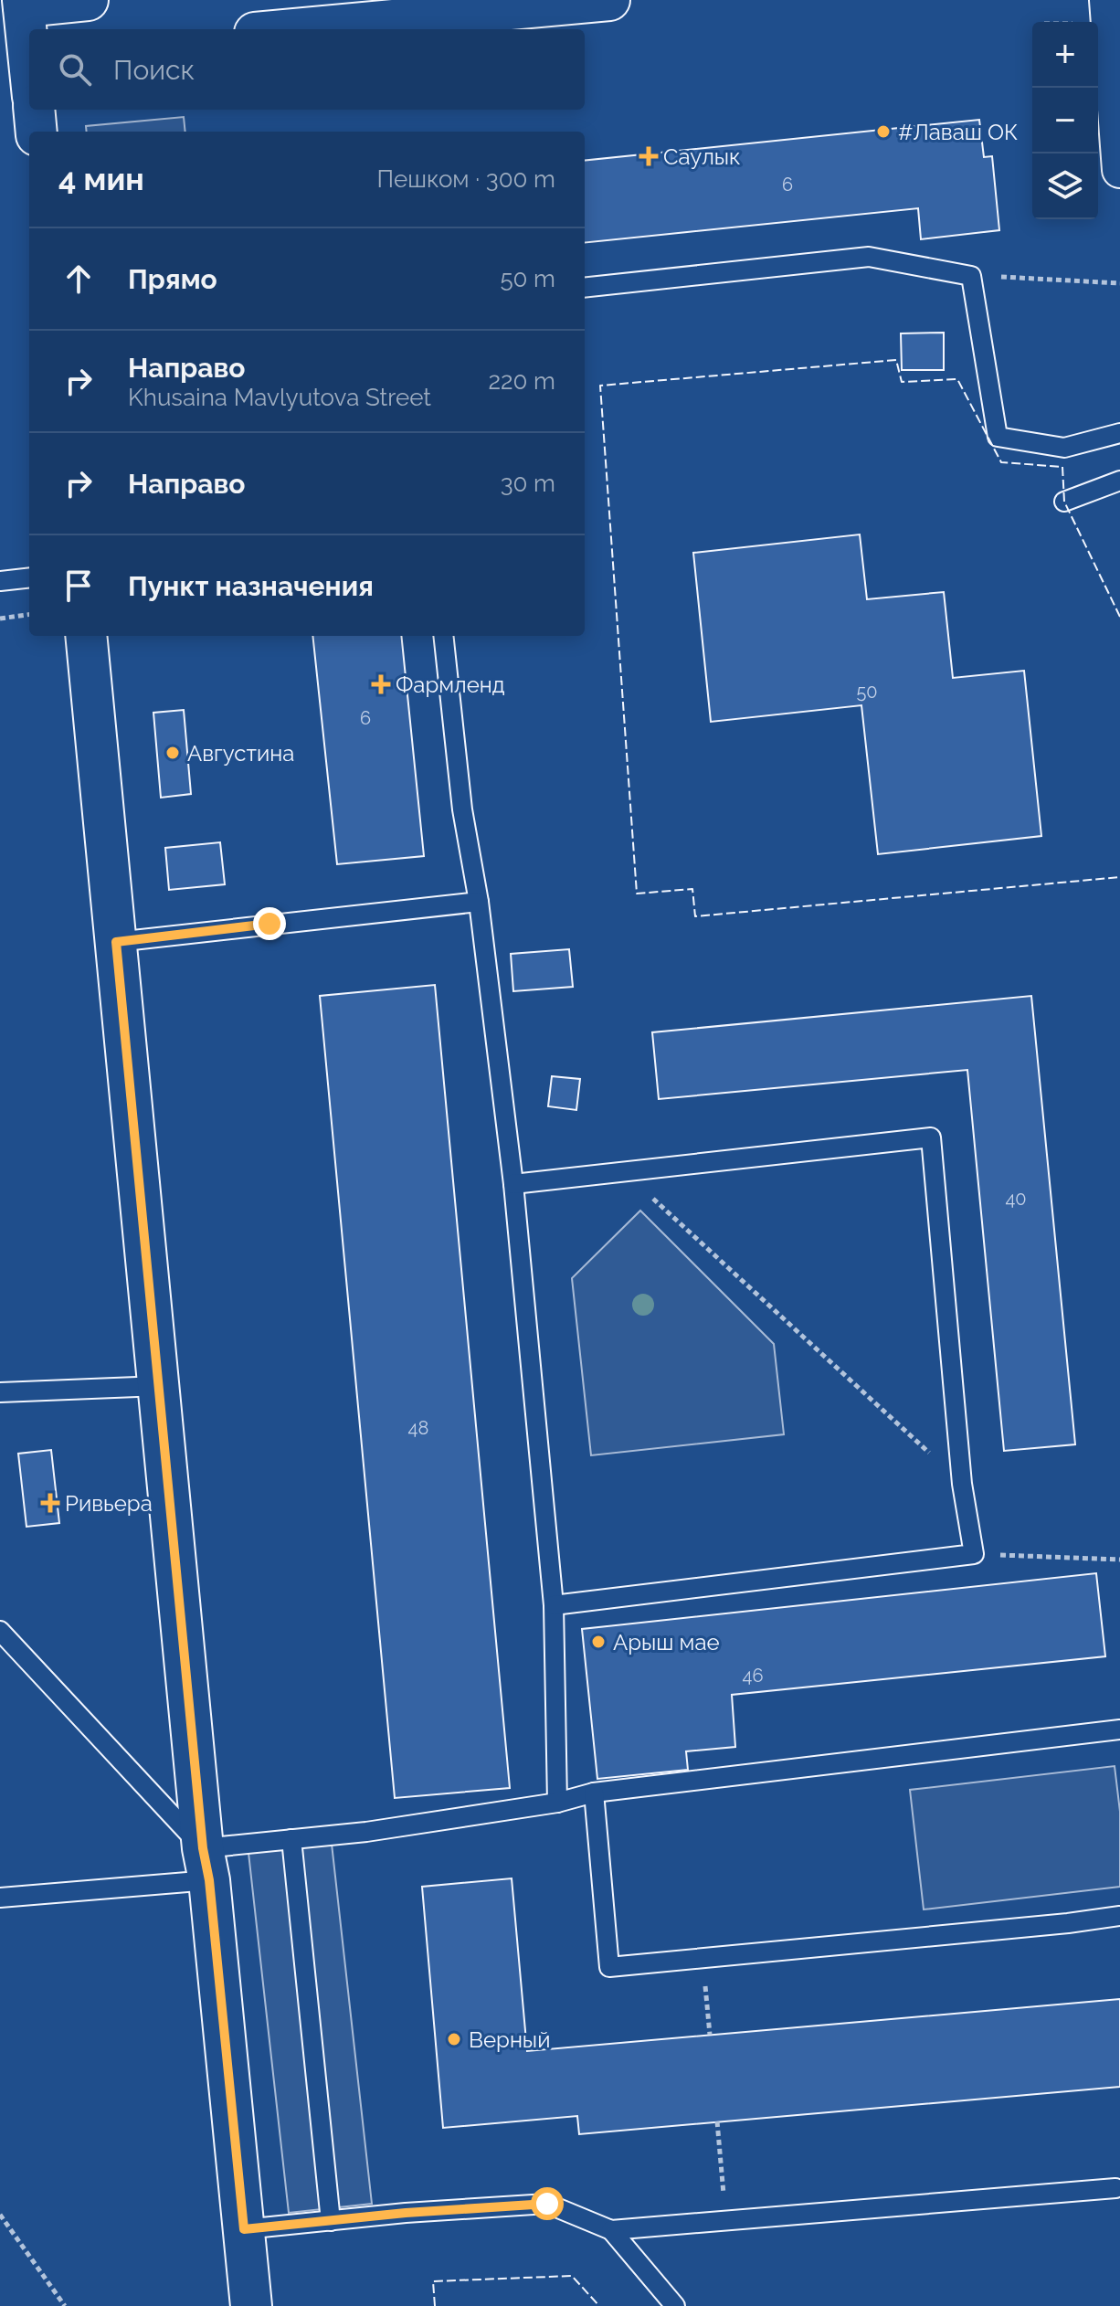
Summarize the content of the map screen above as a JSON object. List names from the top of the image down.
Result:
{
  "places": {
    "other": [
      "#Лаваш ОК",
      "Августина",
      "Арыш мае",
      "Верный"
    ],
    "health": ["Саулык", "Фармленд", "Ривьера"]
  },
  "house_numbers": [
    "6",
    "50",
    "6",
    "40",
    "48",
    "46"
  ],
  "page": {
    "map_buttons": ["+", "−"],
    "search": "Поиск",
    "heading": ["4 мин", "Пешком · 300 m"],
    "list": [
      ["Прямо", "50 m"],
      ["Направо", "Khusaina Mavlyutova Street", "220 m"],
      ["Направо", "30 m"],
      "Пункт назначения"
    ]
  }
}
